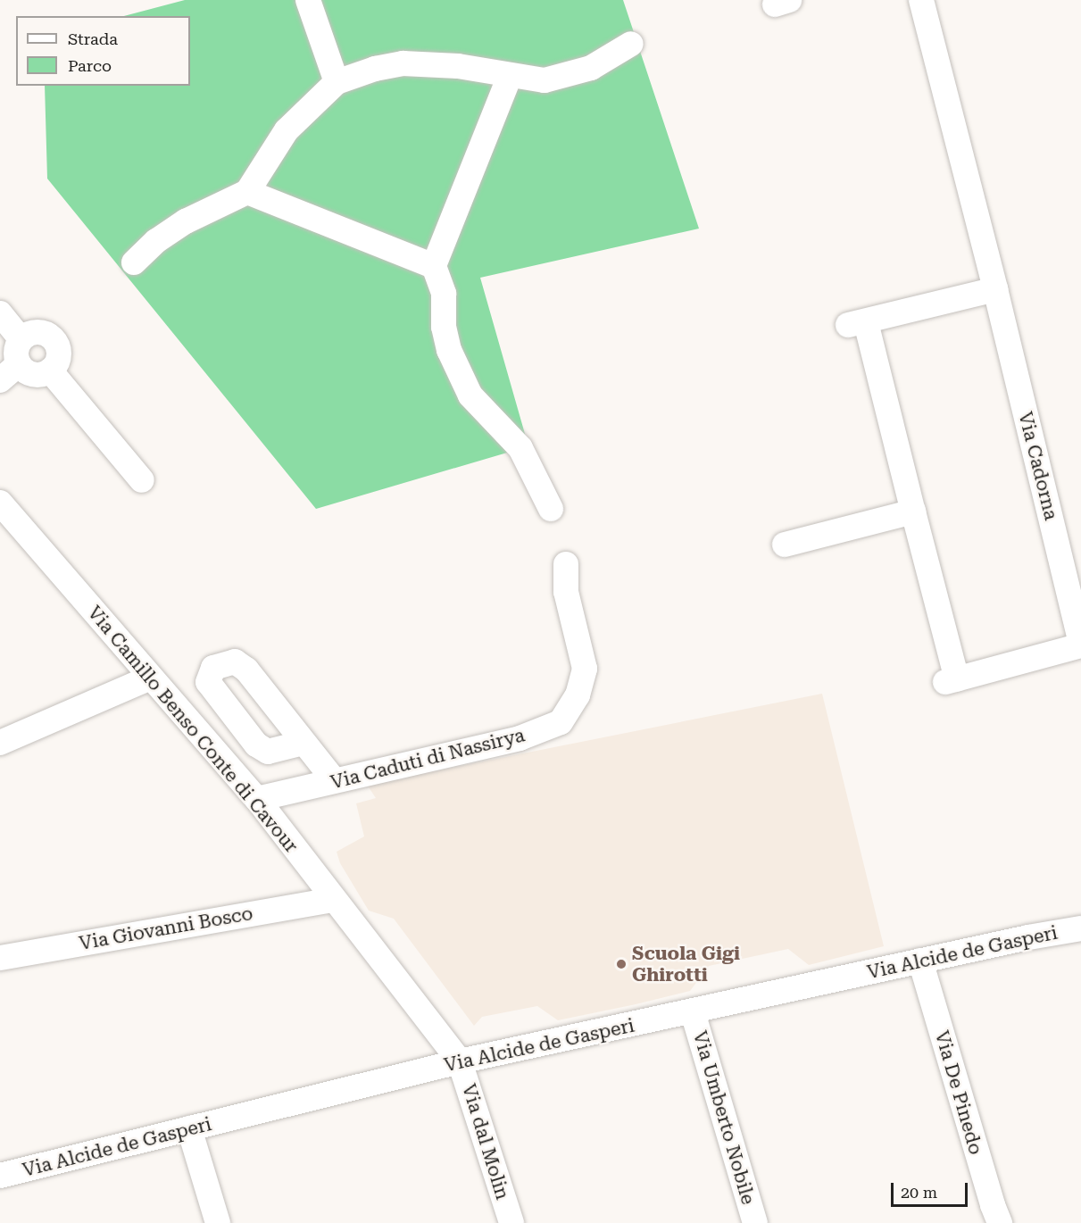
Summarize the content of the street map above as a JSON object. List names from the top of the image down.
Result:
{
  "streets": {
    "street": [
      "Via Cadorna",
      "Via Camillo Benso Conte di Cavour",
      "Via Caduti di Nassirya",
      "Via Giovanni Bosco",
      "Via Alcide de Gasperi",
      "Via De Pinedo",
      "Via Umberto Nobile",
      "Via dal Molin"
    ]
  },
  "crossings": [
    ["Via Camillo Benso Conte di Cavour", "Via Caduti di Nassirya"],
    ["Via Camillo Benso Conte di Cavour", "Via Giovanni Bosco"],
    ["Via Camillo Benso Conte di Cavour", "Via Alcide de Gasperi"],
    ["Via Camillo Benso Conte di Cavour", "Via dal Molin"],
    ["Via Alcide de Gasperi", "Via De Pinedo"],
    ["Via Alcide de Gasperi", "Via Umberto Nobile"],
    ["Via Alcide de Gasperi", "Via dal Molin"]
  ],
  "places": ["Scuola Gigi Ghirotti"],
  "legend": ["Strada", "Parco"],
  "scale_bar": "20 m"
}
